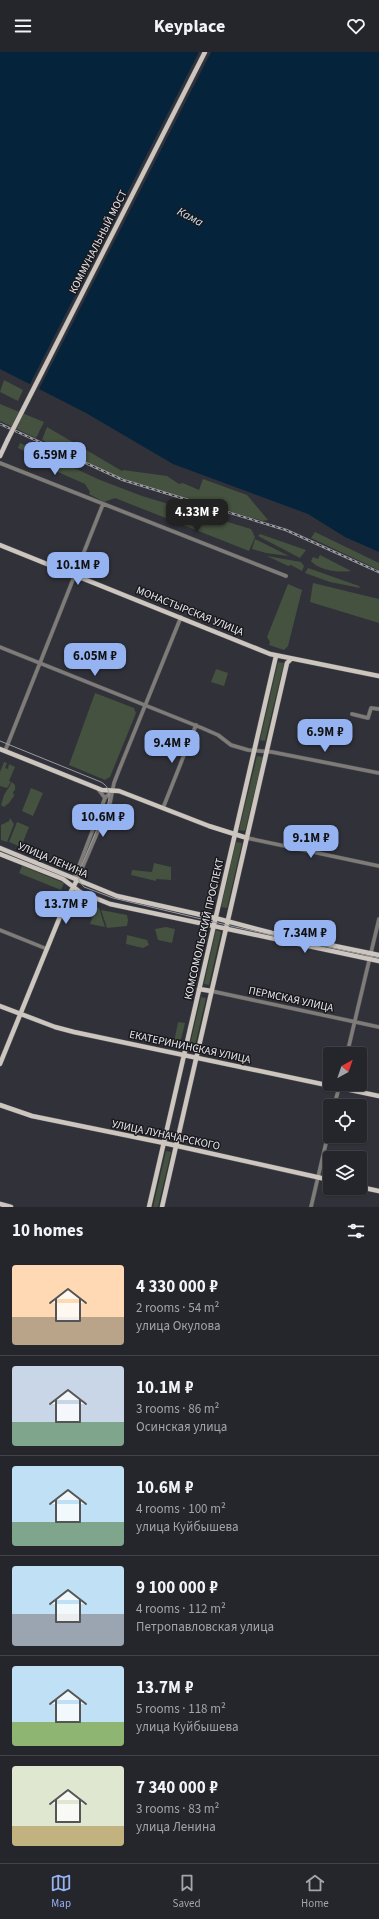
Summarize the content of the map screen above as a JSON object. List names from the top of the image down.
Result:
{
  "streets": {
    "main road": [
      "КОММУНАЛЬНЫЙ МОСТ",
      "МОНАСТЫРСКАЯ УЛИЦА",
      "УЛИЦА ЛЕНИНА",
      "КОМСОМОЛЬСКИЙ ПРОСПЕКТ",
      "ПЕРМСКАЯ УЛИЦА",
      "ЕКАТЕРИНИНСКАЯ УЛИЦА",
      "УЛИЦА ЛУНАЧАРСКОГО"
    ]
  },
  "crossings": [
    ["МОНАСТЫРСКАЯ УЛИЦА", "КОМСОМОЛЬСКИЙ ПРОСПЕКТ"],
    ["УЛИЦА ЛЕНИНА", "КОМСОМОЛЬСКИЙ ПРОСПЕКТ"],
    ["КОМСОМОЛЬСКИЙ ПРОСПЕКТ", "ПЕРМСКАЯ УЛИЦА"],
    ["КОМСОМОЛЬСКИЙ ПРОСПЕКТ", "ЕКАТЕРИНИНСКАЯ УЛИЦА"],
    ["КОМСОМОЛЬСКИЙ ПРОСПЕКТ", "УЛИЦА ЛУНАЧАРСКОГО"]
  ],
  "water": ["Кама"],
  "north": "top right",
  "page": {
    "header": "Keyplace",
    "price": [
      "6.59M ₽",
      "4.33M ₽",
      "10.1M ₽",
      "6.05M ₽",
      "6.9M ₽",
      "9.4M ₽",
      "10.6M ₽",
      "9.1M ₽",
      "13.7M ₽",
      "7.34M ₽"
    ],
    "heading": "10 homes",
    "list": [
      {
        "name": "4 330 000 ₽",
        "note": "2 rooms · 54 m² · улица Окулова"
      },
      {
        "name": "10.1M ₽",
        "note": "3 rooms · 86 m² · Осинская улица"
      },
      {
        "name": "10.6M ₽",
        "note": "4 rooms · 100 m² · улица Куйбышева"
      },
      {
        "name": "9 100 000 ₽",
        "note": "4 rooms · 112 m² · Петропавловская улица"
      },
      {
        "name": "13.7M ₽",
        "note": "5 rooms · 118 m² · улица Куйбышева"
      },
      {
        "name": "7 340 000 ₽",
        "note": "3 rooms · 83 m² · улица Ленина"
      }
    ],
    "tabs": ["Map", "Saved", "Home"]
  }
}
